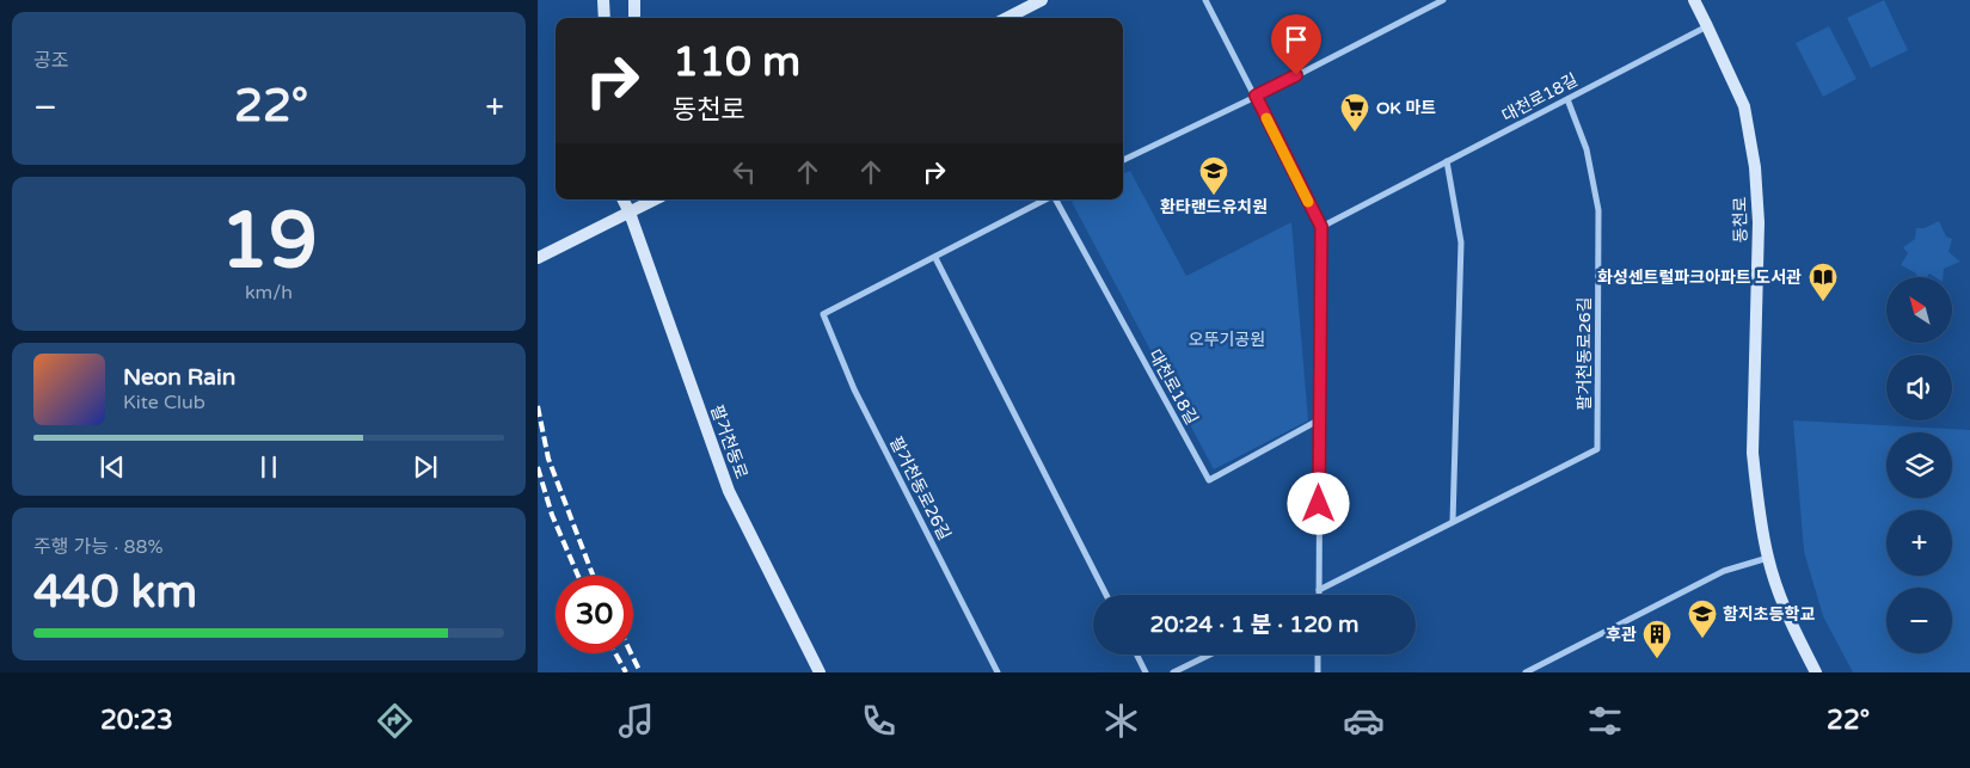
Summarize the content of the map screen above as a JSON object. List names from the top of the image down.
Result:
{
  "streets": {
    "main road": ["동천로", "팔거천동로"],
    "street": ["대천로18길", "팔거천동로26길"]
  },
  "crossings": [
    ["대천로18길", "동천로"],
    ["대천로18길", "팔거천동로26길"]
  ],
  "parks": ["오뚜기공원"],
  "places": {
    "supermarket": ["OK 마트"],
    "school or university": ["환타랜드유치원", "함지초등학교"],
    "library": ["화성센트럴파크아파트 도서관"],
    "building": ["후관"]
  },
  "north": "top left",
  "page": {
    "tile": [
      "공조",
      ["19", "km/h"],
      ["주행 가능 · 88%", "440 km"]
    ],
    "turn": ["110 m", "동천로"],
    "heat": ["−", "22°", "+"],
    "map_buttons": ["+", "−"],
    "song": ["Neon Rain", "Kite Club"],
    "limit": "30",
    "trip": "20:24 · 1 분 · 120 m",
    "tabs": ["20:23", "22°"]
  }
}
